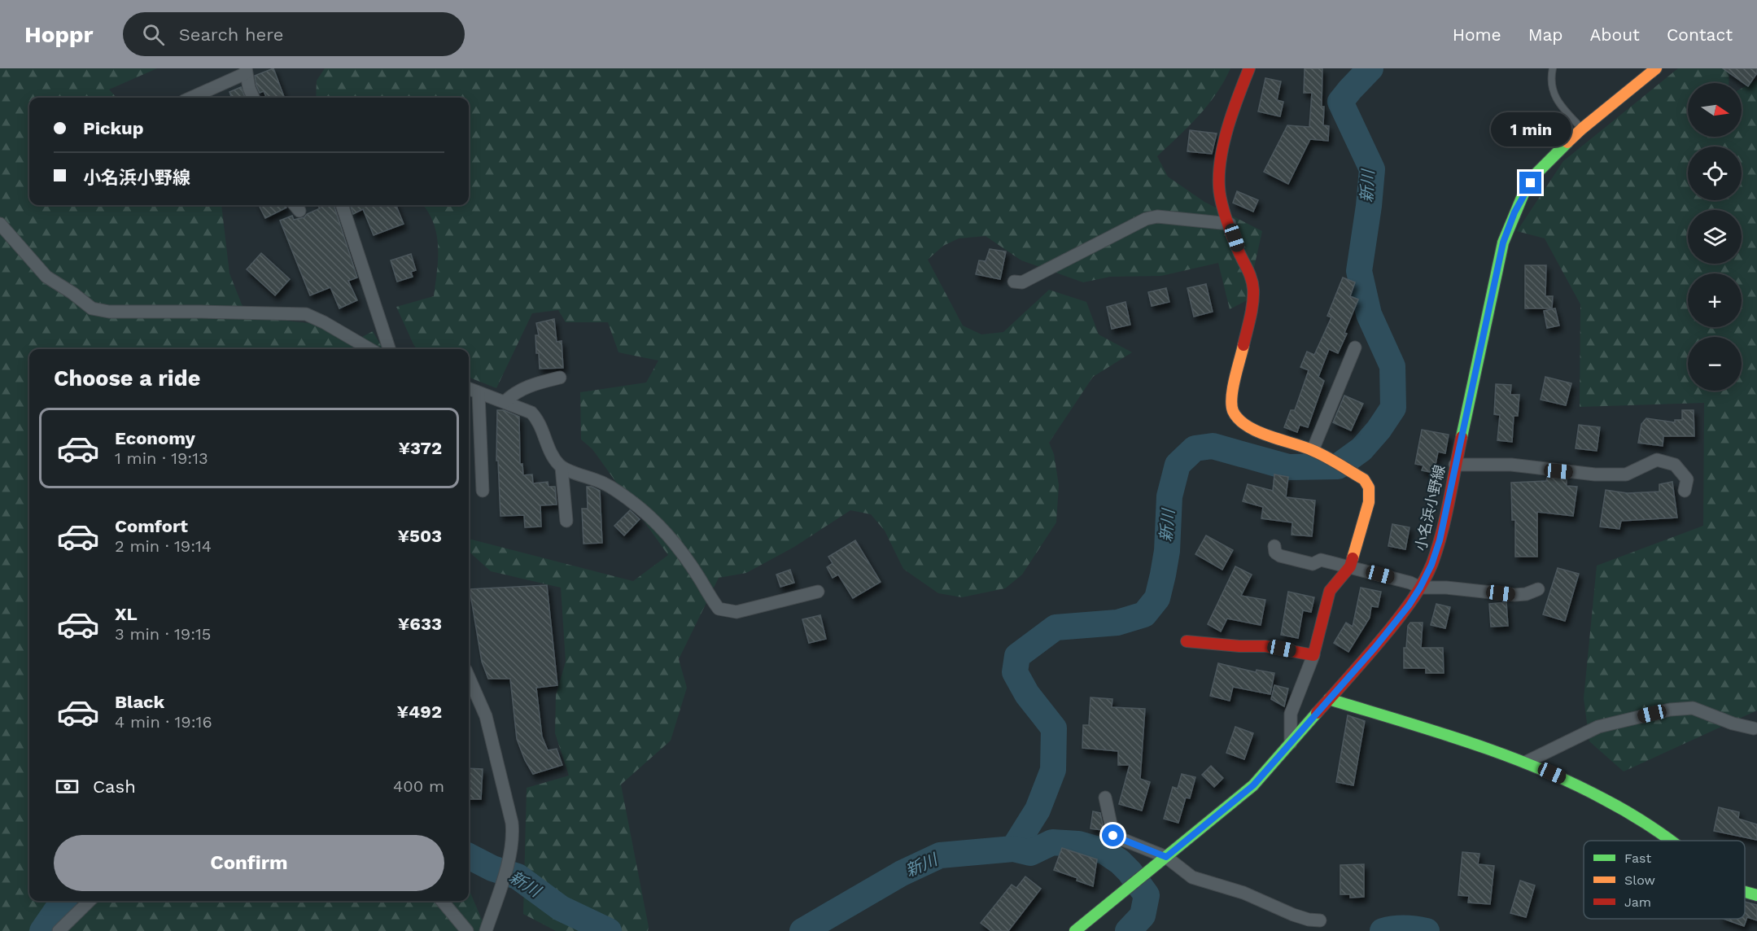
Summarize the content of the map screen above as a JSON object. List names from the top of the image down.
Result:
{
  "streets": {
    "street": ["小名浜小野線"]
  },
  "water": ["新川"],
  "legend": ["Fast", "Slow", "Jam"],
  "north": "right",
  "page": {
    "header": "Hoppr",
    "search": "Search here",
    "nav": [
      "Home",
      "Map",
      "About",
      "Contact"
    ],
    "map_buttons": ["+", "−"],
    "banner": ["Pickup", "小名浜小野線"],
    "bubble": "1 min",
    "heading": "Choose a ride",
    "list": [
      {
        "name": "Economy",
        "note": "1 min · 19:13",
        "value": "¥372"
      },
      {
        "name": "Comfort",
        "note": "2 min · 19:14",
        "value": "¥503"
      },
      {
        "name": "XL",
        "note": "3 min · 19:15",
        "value": "¥633"
      },
      {
        "name": "Black",
        "note": "4 min · 19:16",
        "value": "¥492"
      }
    ],
    "pay": ["Cash", "400 m"],
    "buttons": "Confirm"
  }
}
